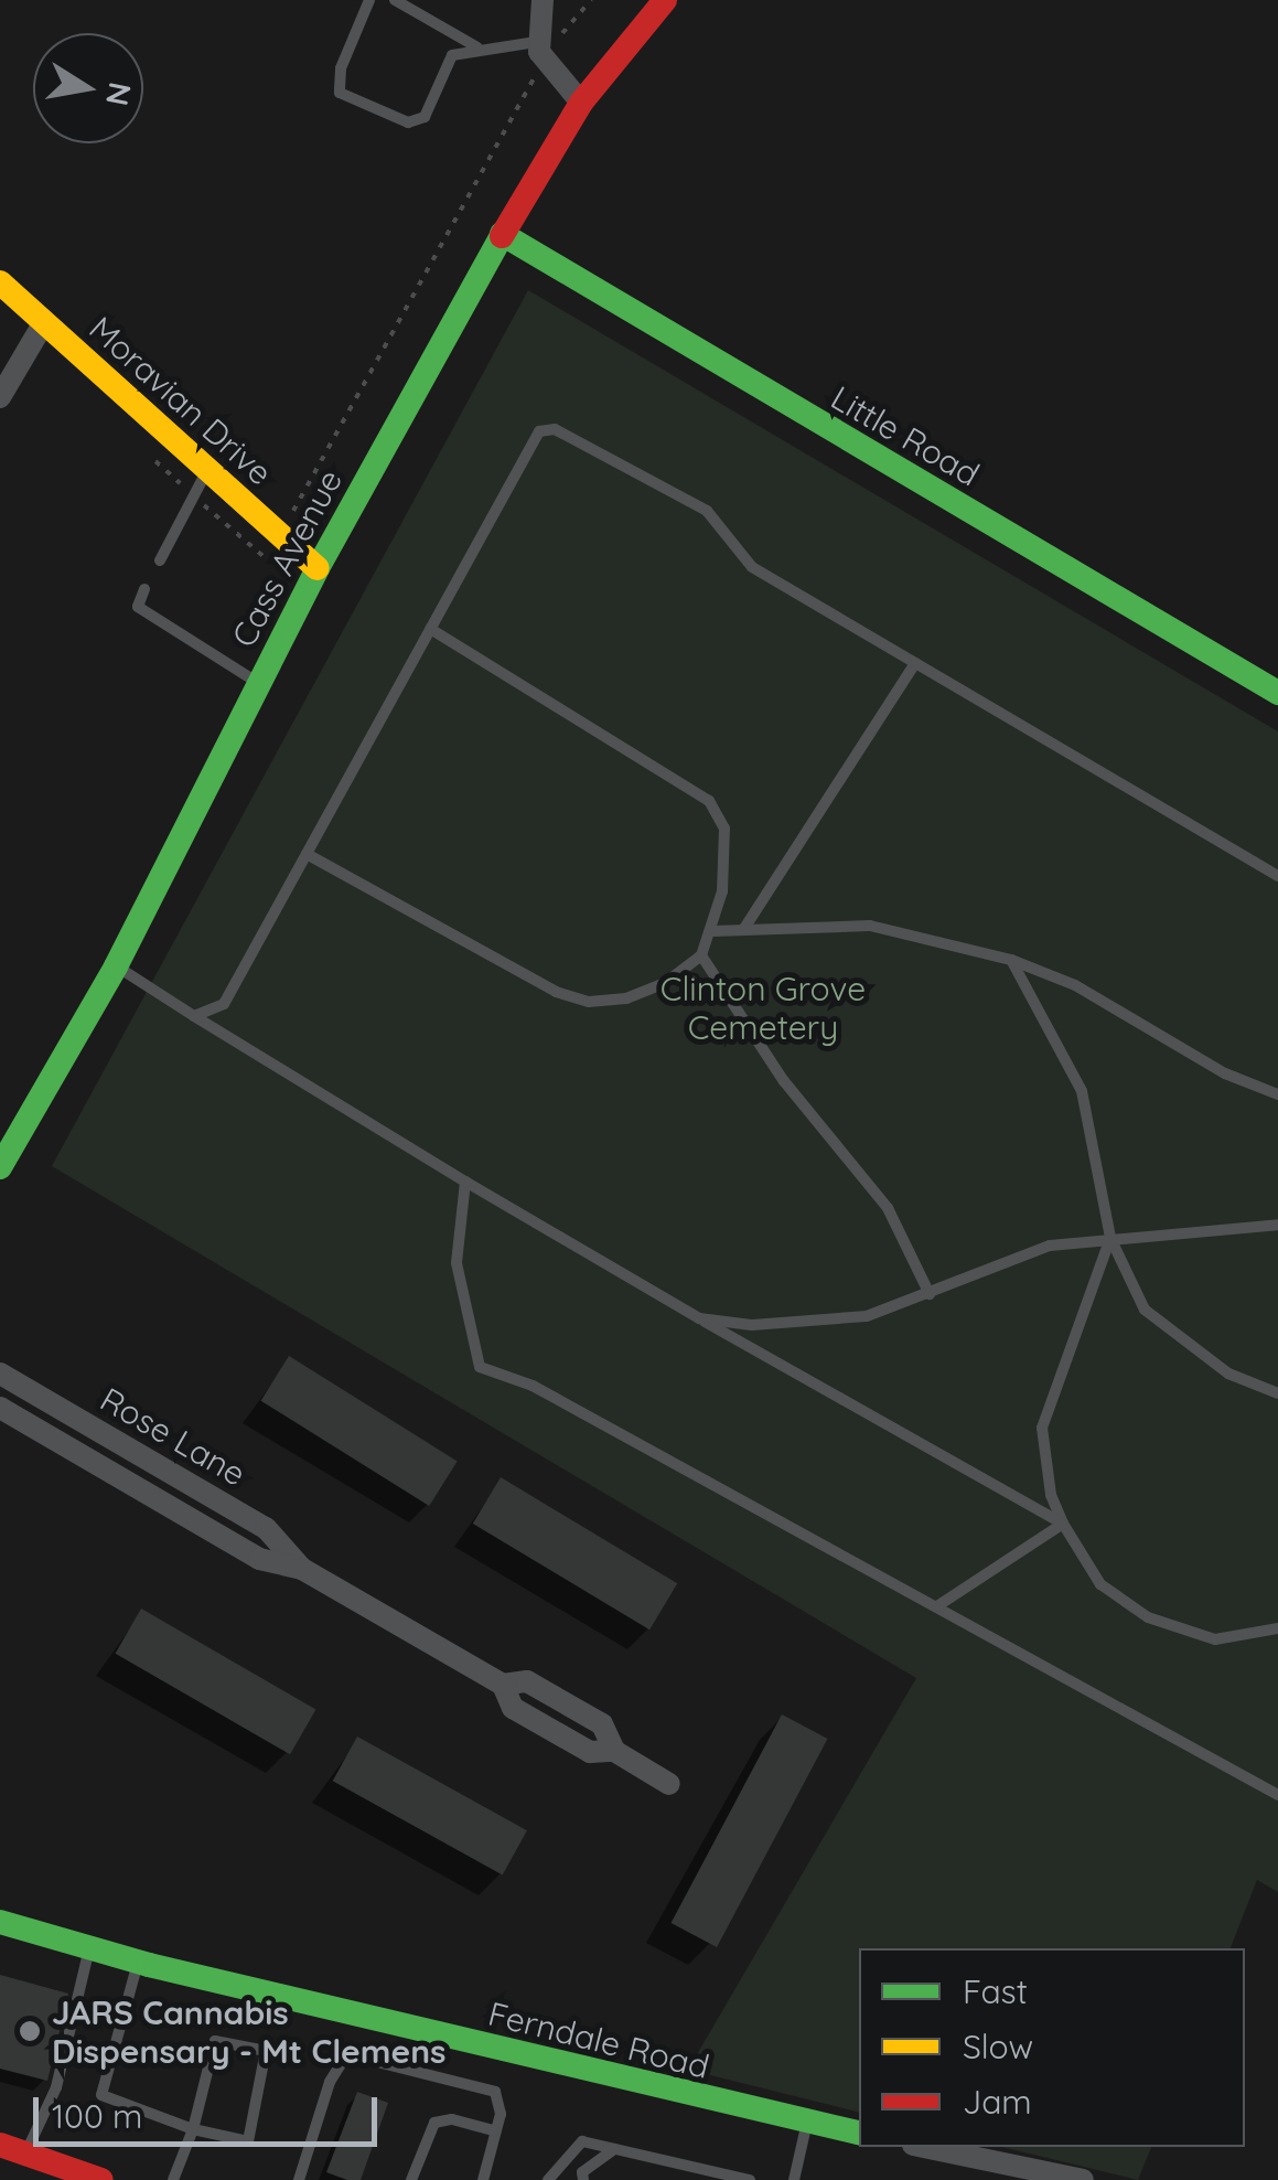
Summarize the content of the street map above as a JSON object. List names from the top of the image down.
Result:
{
  "streets": {
    "street": [
      "Moravian Drive",
      "Little Road",
      "Cass Avenue",
      "Rose Lane",
      "Ferndale Road"
    ]
  },
  "crossings": [
    ["Moravian Drive", "Cass Avenue"],
    ["Little Road", "Cass Avenue"]
  ],
  "parks": ["Clinton Grove Cemetery"],
  "places": ["JARS Cannabis Dispensary - Mt Clemens"],
  "legend": ["Fast", "Slow", "Jam"],
  "scale_bar": "100 m",
  "north": "right"
}
